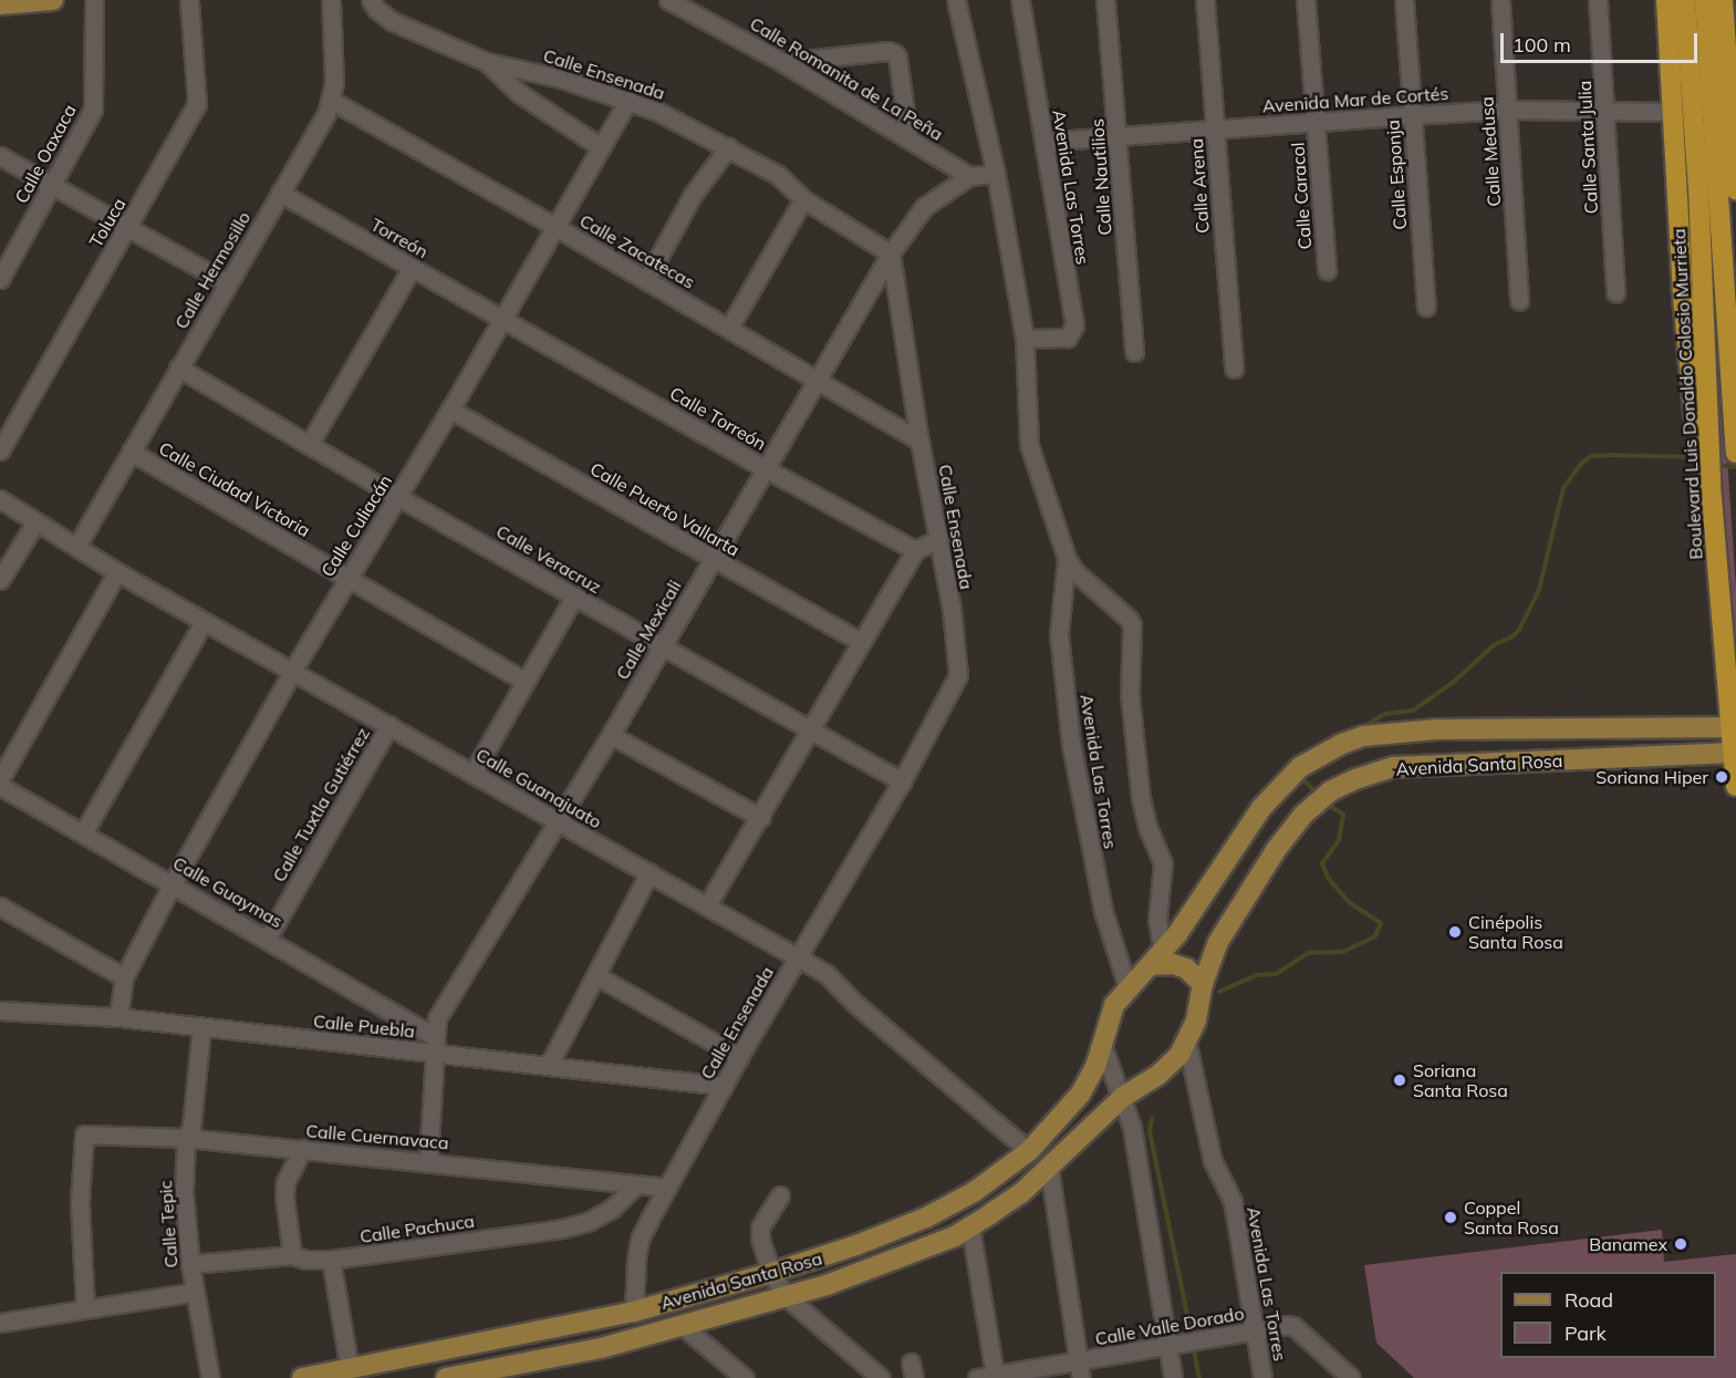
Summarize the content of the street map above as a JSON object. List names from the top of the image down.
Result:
{
  "streets": {
    "highway": ["Boulevard Luis Donaldo Colosio Murrieta"],
    "main road": ["Avenida Santa Rosa"],
    "street": [
      "Calle Ensenada",
      "Calle Romanita de La Peña",
      "Avenida Mar de Cortés",
      "Calle Santa Julia",
      "Calle Medusa",
      "Calle Oaxaca",
      "Calle Esponja",
      "Calle Nautilios",
      "Calle Arena",
      "Avenida Las Torres",
      "Calle Caracol",
      "Toluca",
      "Torreón",
      "Calle Zacatecas",
      "Calle Hermosillo",
      "Calle Torreón",
      "Calle Ciudad Victoria",
      "Calle Puerto Vallarta",
      "Calle Culiacán",
      "Calle Veracruz",
      "Calle Mexicali",
      "Calle Guanajuato",
      "Calle Tuxtla Gutiérrez",
      "Calle Guaymas",
      "Calle Puebla",
      "Calle Cuernavaca",
      "Calle Tepic",
      "Calle Pachuca",
      "Calle Valle Dorado"
    ]
  },
  "crossings": [
    ["Calle Ensenada", "Calle Zacatecas"],
    ["Calle Ensenada", "Calle Culiacán"],
    ["Calle Ensenada", "Calle Veracruz"],
    ["Calle Ensenada", "Calle Mexicali"],
    ["Calle Ensenada", "Avenida Santa Rosa"],
    ["Calle Ensenada", "Calle Guanajuato"],
    ["Calle Ensenada", "Calle Puebla"],
    ["Calle Ensenada", "Calle Cuernavaca"],
    ["Calle Romanita de La Peña", "Calle Mexicali"],
    ["Avenida Mar de Cortés", "Calle Santa Julia"],
    ["Avenida Mar de Cortés", "Calle Medusa"],
    ["Avenida Mar de Cortés", "Calle Esponja"],
    ["Avenida Mar de Cortés", "Calle Nautilios"],
    ["Avenida Mar de Cortés", "Calle Arena"],
    ["Avenida Mar de Cortés", "Avenida Las Torres"],
    ["Avenida Mar de Cortés", "Calle Caracol"],
    ["Avenida Las Torres", "Calle Mexicali"],
    ["Avenida Las Torres", "Avenida Santa Rosa"],
    ["Avenida Las Torres", "Calle Valle Dorado"],
    ["Torreón", "Calle Hermosillo"],
    ["Torreón", "Calle Torreón"],
    ["Torreón", "Calle Culiacán"],
    ["Calle Zacatecas", "Calle Hermosillo"],
    ["Calle Zacatecas", "Calle Culiacán"],
    ["Calle Zacatecas", "Calle Mexicali"],
    ["Calle Hermosillo", "Calle Ciudad Victoria"],
    ["Calle Hermosillo", "Calle Veracruz"],
    ["Calle Hermosillo", "Calle Guanajuato"],
    ["Boulevard Luis Donaldo Colosio Murrieta", "Avenida Santa Rosa"],
    ["Calle Torreón", "Calle Culiacán"],
    ["Calle Torreón", "Calle Mexicali"],
    ["Calle Ciudad Victoria", "Calle Culiacán"],
    ["Calle Puerto Vallarta", "Calle Culiacán"],
    ["Calle Puerto Vallarta", "Calle Mexicali"],
    ["Calle Culiacán", "Calle Veracruz"],
    ["Calle Culiacán", "Calle Guanajuato"],
    ["Calle Culiacán", "Calle Guaymas"],
    ["Calle Culiacán", "Calle Puebla"],
    ["Calle Veracruz", "Calle Mexicali"],
    ["Calle Mexicali", "Calle Guanajuato"],
    ["Calle Mexicali", "Calle Guaymas"],
    ["Calle Mexicali", "Calle Puebla"],
    ["Calle Mexicali", "Calle Cuernavaca"],
    ["Avenida Santa Rosa", "Calle Guanajuato"],
    ["Calle Guanajuato", "Calle Tuxtla Gutiérrez"],
    ["Calle Tuxtla Gutiérrez", "Calle Guaymas"],
    ["Calle Puebla", "Calle Tepic"],
    ["Calle Cuernavaca", "Calle Tepic"],
    ["Calle Cuernavaca", "Calle Pachuca"],
    ["Calle Tepic", "Calle Pachuca"]
  ],
  "places": [
    "Soriana Hiper",
    "Cinépolis Santa Rosa",
    "Soriana Santa Rosa",
    "Coppel Santa Rosa",
    "Banamex"
  ],
  "legend": ["Road", "Park"],
  "scale_bar": "100 m"
}
